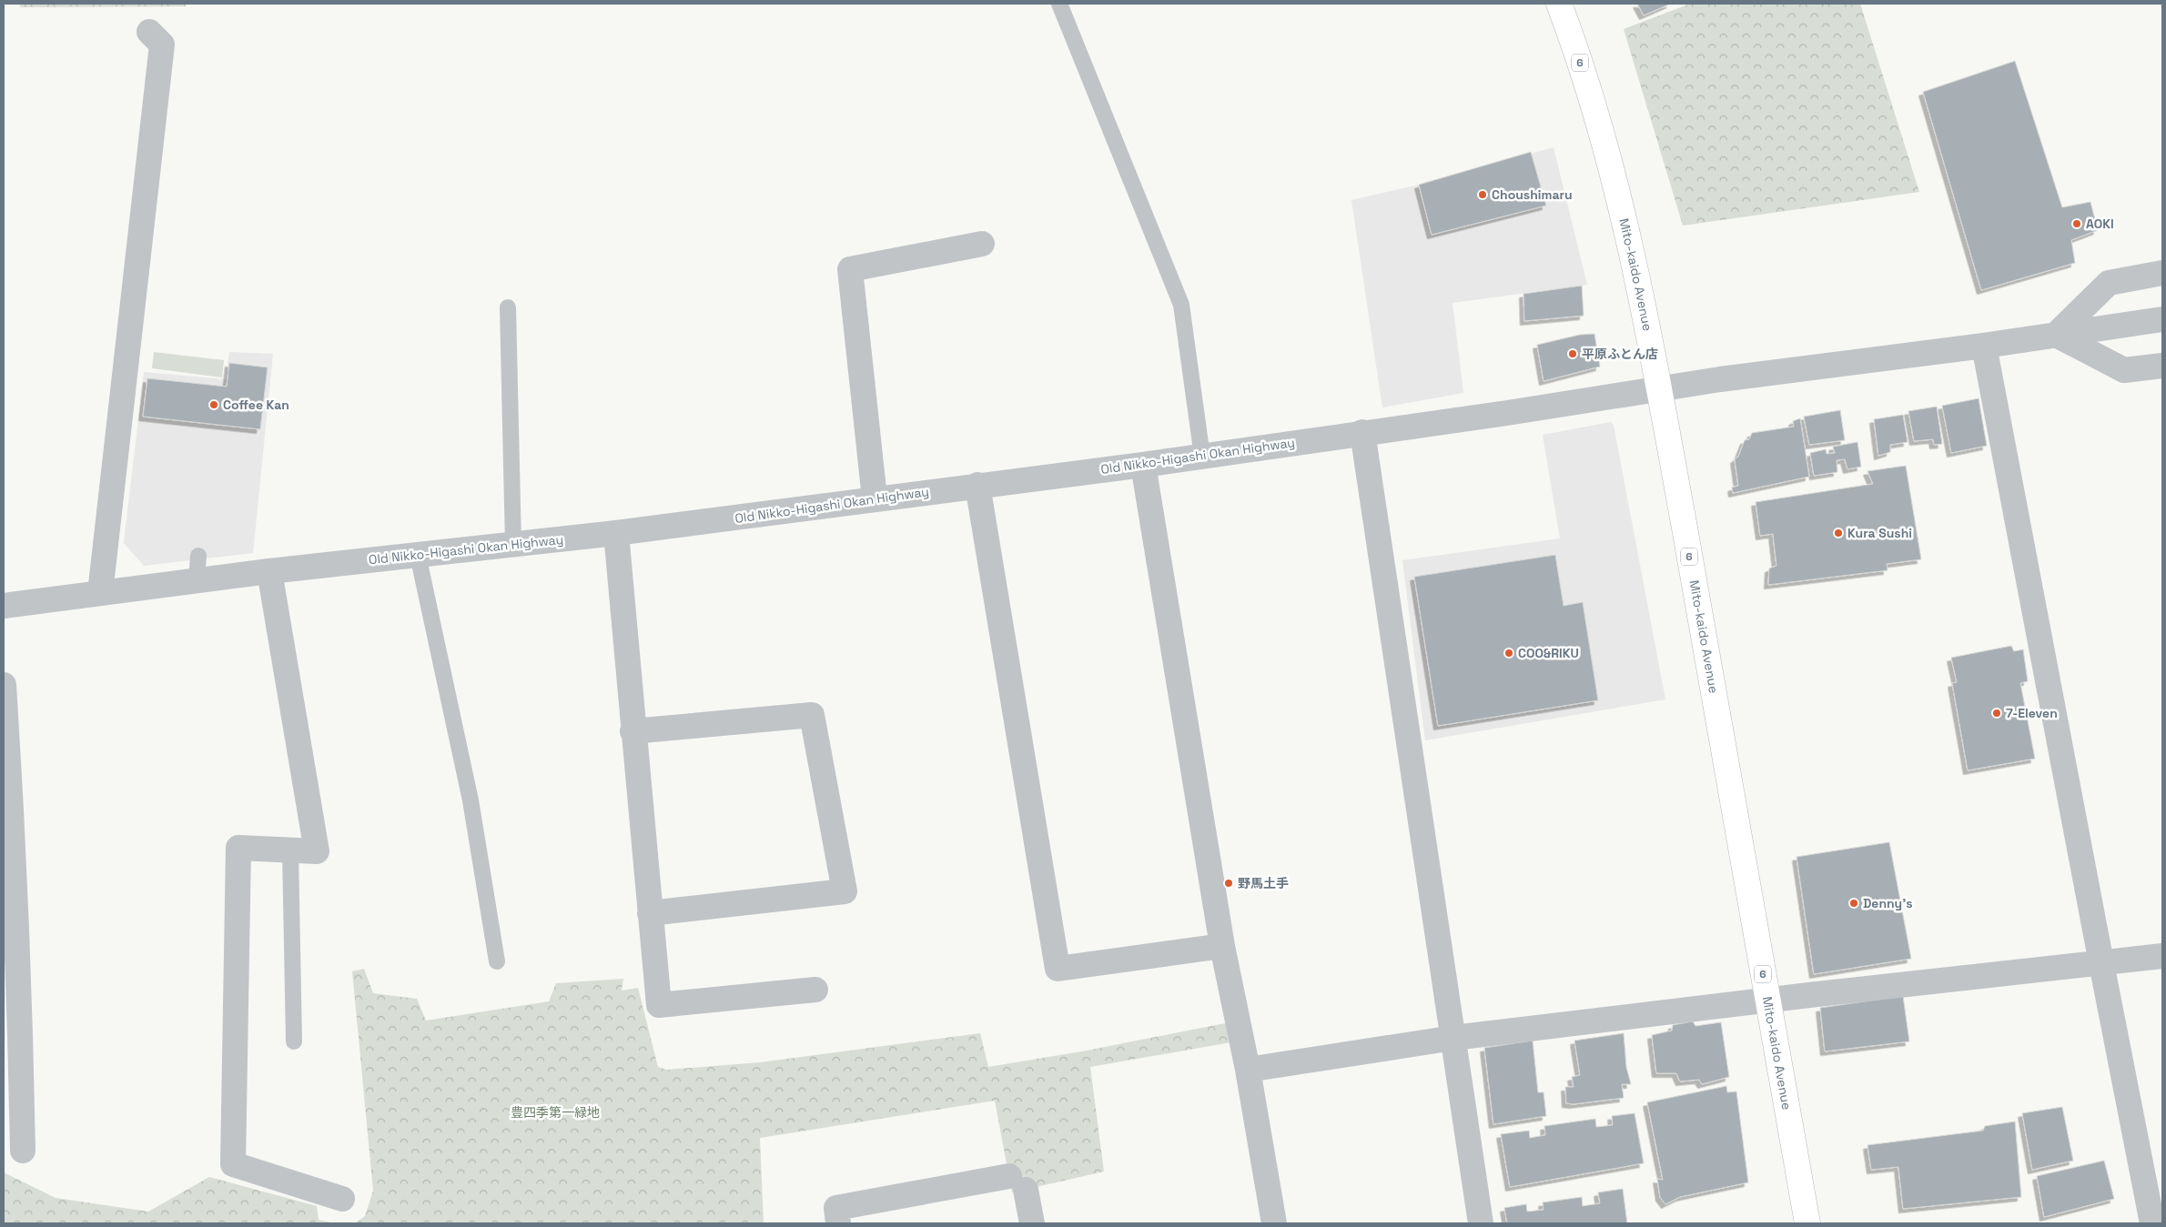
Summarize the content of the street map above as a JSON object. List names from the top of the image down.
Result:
{
  "streets": {
    "highway": ["6", "Mito-kaido Avenue"],
    "street": ["Old Nikko-Higashi Okan Highway"]
  },
  "crossings": [
    ["Mito-kaido Avenue", "Old Nikko-Higashi Okan Highway"]
  ],
  "parks": ["豊四季第一緑地"],
  "places": [
    "Choushimaru",
    "AOKI",
    "平原ふとん店",
    "Coffee Kan",
    "Kura Sushi",
    "COO&RIKU",
    "7-Eleven",
    "野馬土手",
    "Denny's"
  ]
}
